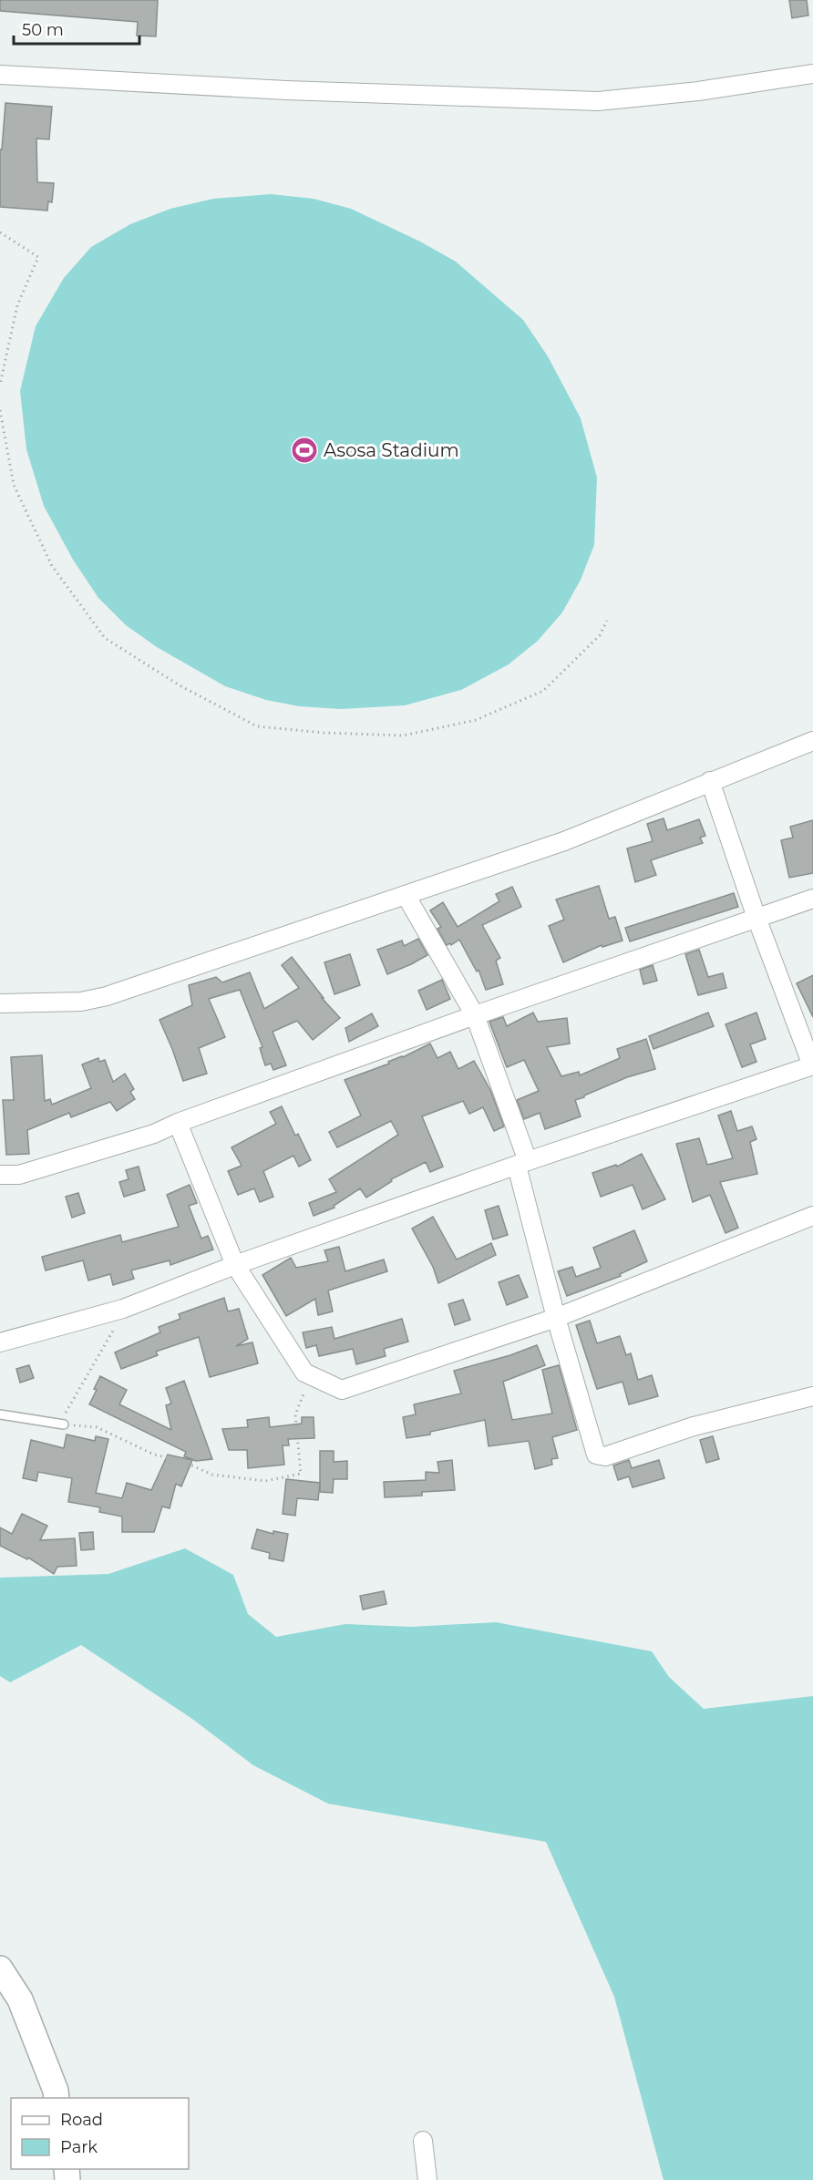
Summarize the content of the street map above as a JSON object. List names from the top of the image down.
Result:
{
  "places": {
    "sports": ["Asosa Stadium"]
  },
  "legend": ["Road", "Park"],
  "scale_bar": "50 m"
}
